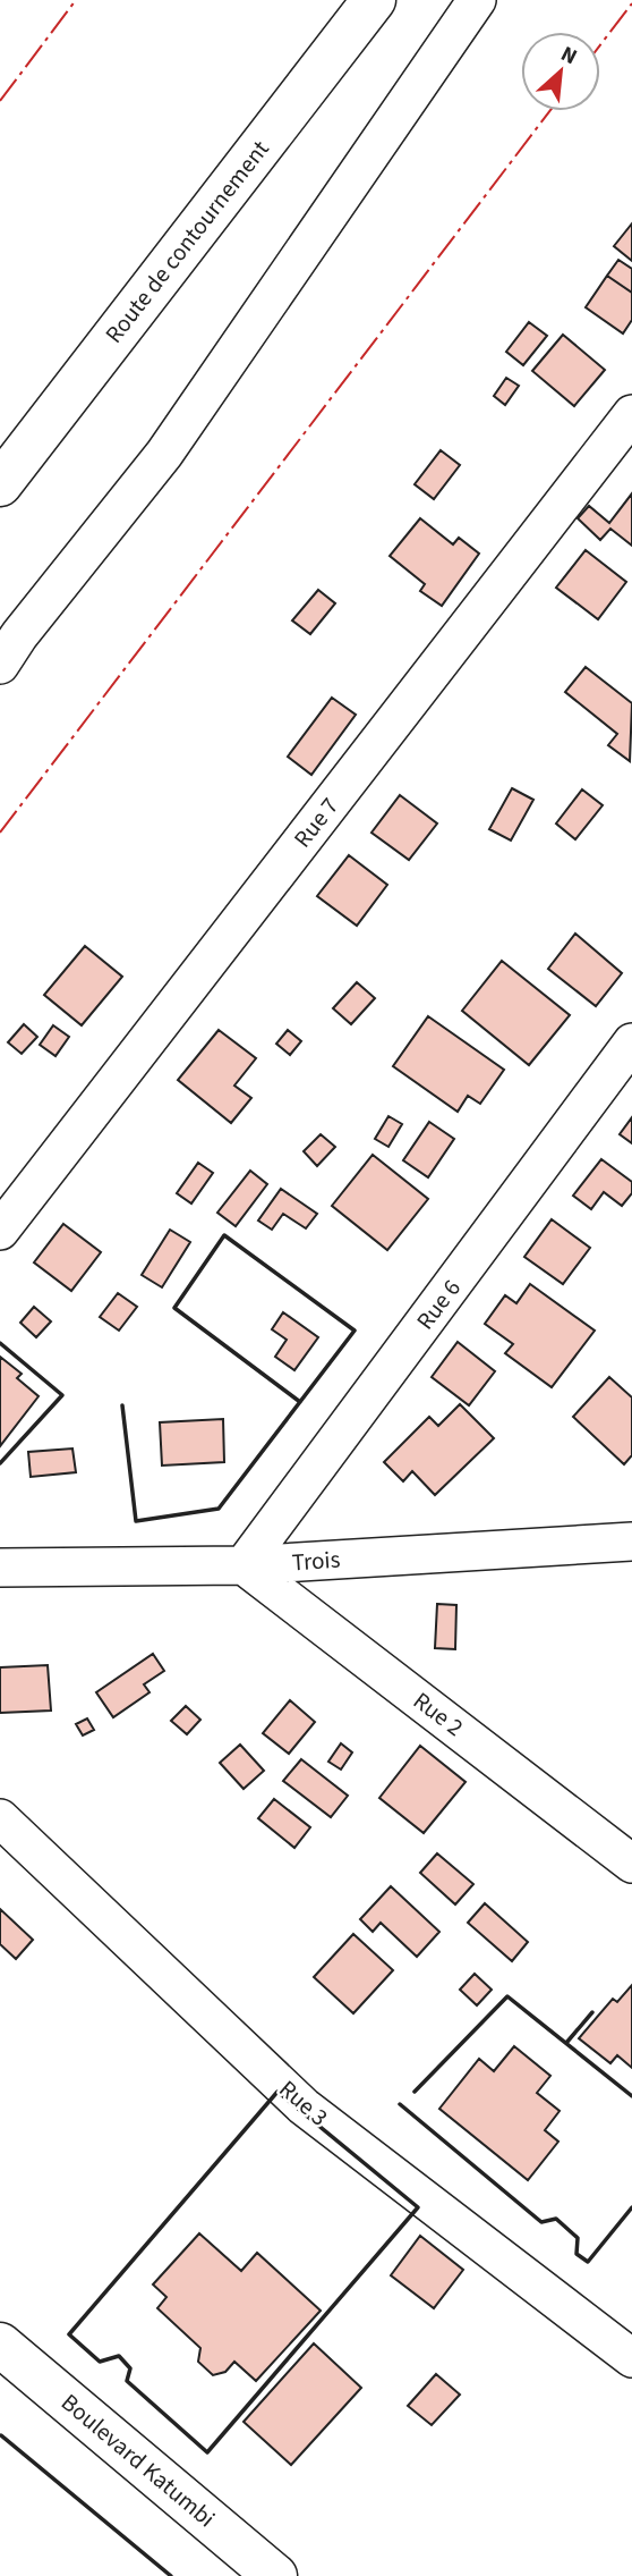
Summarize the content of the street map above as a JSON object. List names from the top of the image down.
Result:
{
  "streets": {
    "street": [
      "Route de contournement",
      "Rue 7",
      "Rue 6",
      "Trois",
      "Rue 2",
      "Rue 3",
      "Boulevard Katumbi"
    ]
  },
  "crossings": [
    ["Rue 6", "Trois"],
    ["Rue 6", "Rue 2"],
    ["Trois", "Rue 2"]
  ],
  "north": "top right"
}
